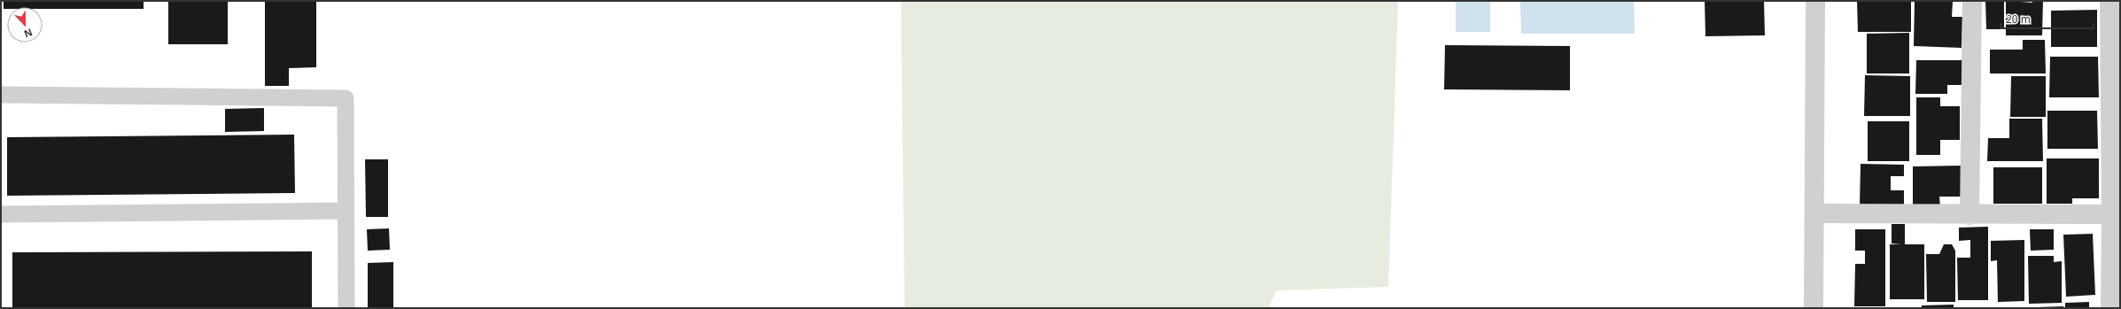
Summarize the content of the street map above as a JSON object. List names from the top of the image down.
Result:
{
  "scale_bar": "20 m",
  "north": "bottom"
}
